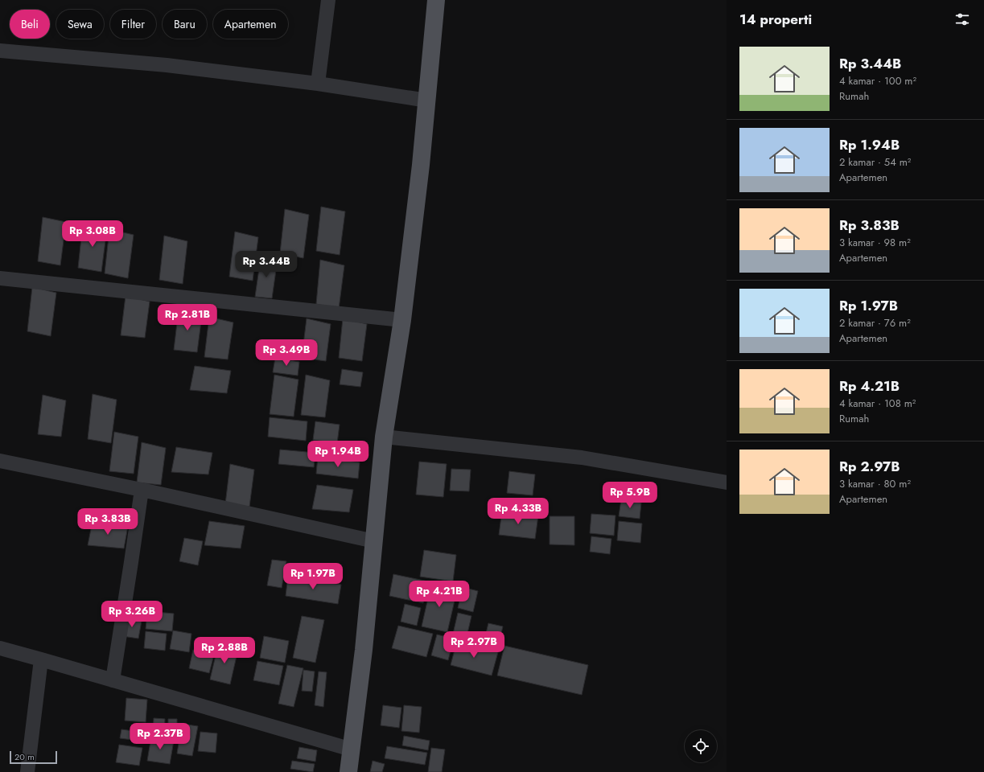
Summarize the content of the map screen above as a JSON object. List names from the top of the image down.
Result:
{
  "scale_bar": "20 m",
  "page": {
    "heading": "14 properti",
    "chip": [
      "Beli",
      "Sewa",
      "Filter",
      "Baru",
      "Apartemen"
    ],
    "list": [
      {
        "name": "Rp 3.44B",
        "note": "4 kamar · 100 m² · Rumah"
      },
      {
        "name": "Rp 1.94B",
        "note": "2 kamar · 54 m² · Apartemen"
      },
      {
        "name": "Rp 3.83B",
        "note": "3 kamar · 98 m² · Apartemen"
      },
      {
        "name": "Rp 1.97B",
        "note": "2 kamar · 76 m² · Apartemen"
      },
      {
        "name": "Rp 4.21B",
        "note": "4 kamar · 108 m² · Rumah"
      },
      {
        "name": "Rp 2.97B",
        "note": "3 kamar · 80 m² · Apartemen"
      }
    ],
    "price": [
      "Rp 3.08B",
      "Rp 3.44B",
      "Rp 2.81B",
      "Rp 3.49B",
      "Rp 1.94B",
      "Rp 5.9B",
      "Rp 4.33B",
      "Rp 3.83B",
      "Rp 1.97B",
      "Rp 4.21B",
      "Rp 3.26B",
      "Rp 2.97B",
      "Rp 2.88B",
      "Rp 2.37B"
    ],
    "scale": "20 m"
  }
}
